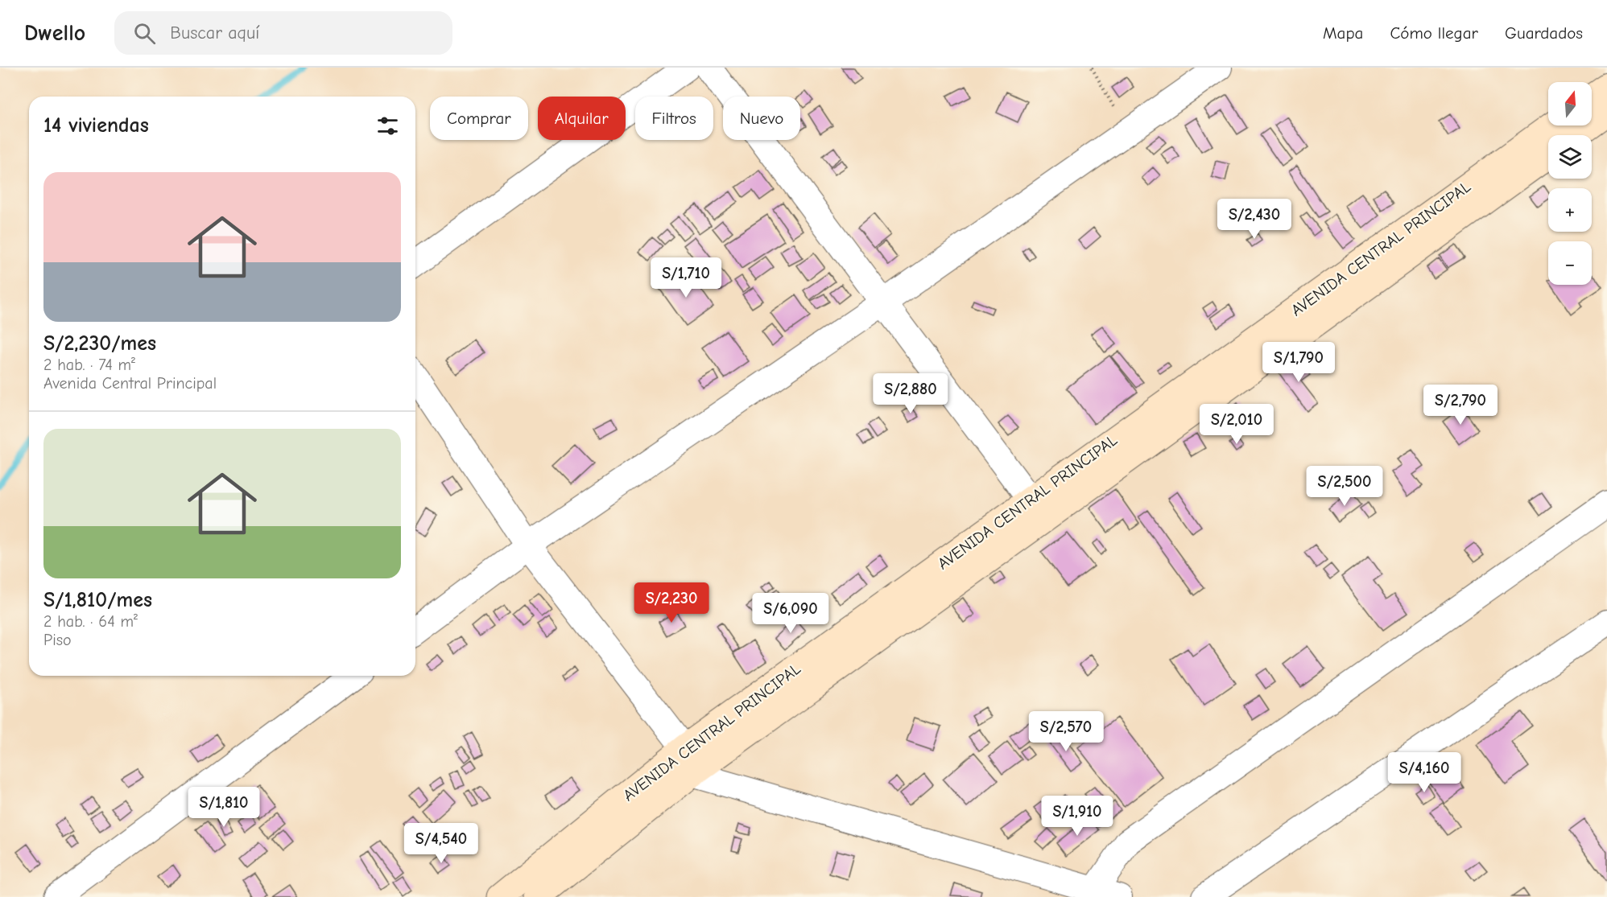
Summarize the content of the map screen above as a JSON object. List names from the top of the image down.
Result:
{
  "streets": {
    "street": ["AVENIDA CENTRAL PRINCIPAL"]
  },
  "north": "top",
  "page": {
    "header": "Dwello",
    "search": "Buscar aquí",
    "nav": ["Mapa", "Cómo llegar", "Guardados"],
    "map_buttons": ["+", "−"],
    "chip": [
      "Comprar",
      "Alquilar",
      "Filtros",
      "Nuevo"
    ],
    "heading": "14 viviendas",
    "list": [
      {
        "name": "S/2,230/mes",
        "note": "2 hab. · 74 m² · Avenida Central Principal"
      },
      {
        "name": "S/1,810/mes",
        "note": "2 hab. · 64 m² · Piso"
      }
    ],
    "price": [
      "S/2,430",
      "S/1,710",
      "S/1,790",
      "S/2,880",
      "S/2,790",
      "S/2,010",
      "S/2,500",
      "S/2,230",
      "S/6,090",
      "S/2,570",
      "S/4,160",
      "S/1,810",
      "S/1,910",
      "S/4,540"
    ]
  }
}
